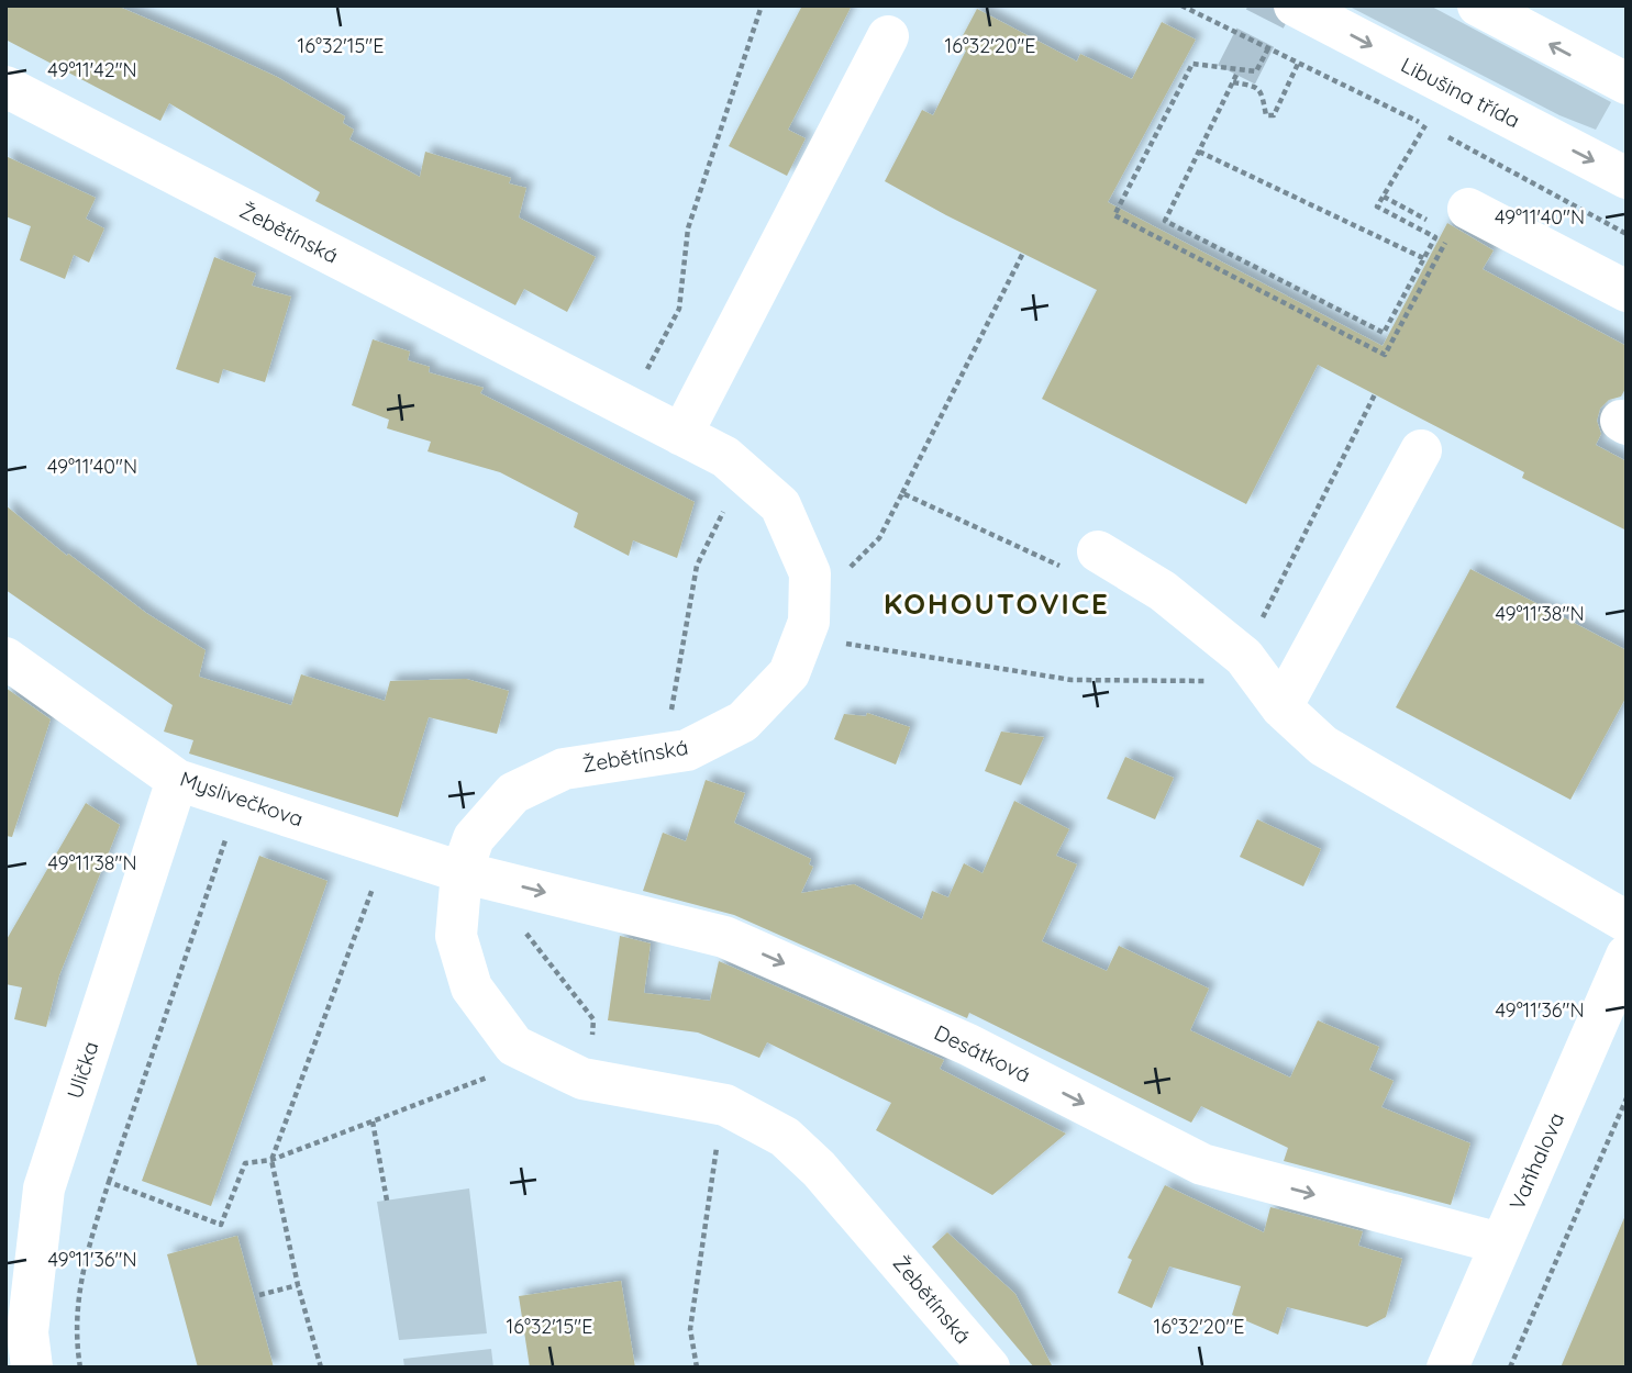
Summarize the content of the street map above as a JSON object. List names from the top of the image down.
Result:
{
  "streets": {
    "street": [
      "Libušina třída",
      "Žebětínská",
      "Myslivečkova",
      "Desátková",
      "Ulička",
      "Vaňhalova"
    ]
  },
  "crossings": [
    ["Žebětínská", "Myslivečkova"],
    ["Žebětínská", "Desátková"],
    ["Myslivečkova", "Desátková"],
    ["Myslivečkova", "Ulička"],
    ["Desátková", "Vaňhalova"]
  ],
  "one_way": ["Desátková"],
  "districts": ["KOHOUTOVICE"],
  "coordinates": [
    "16°32'15\"E",
    "16°32'20\"E",
    "49°11'42\"N",
    "49°11'40\"N",
    "49°11'38\"N",
    "49°11'36\"N"
  ]
}
